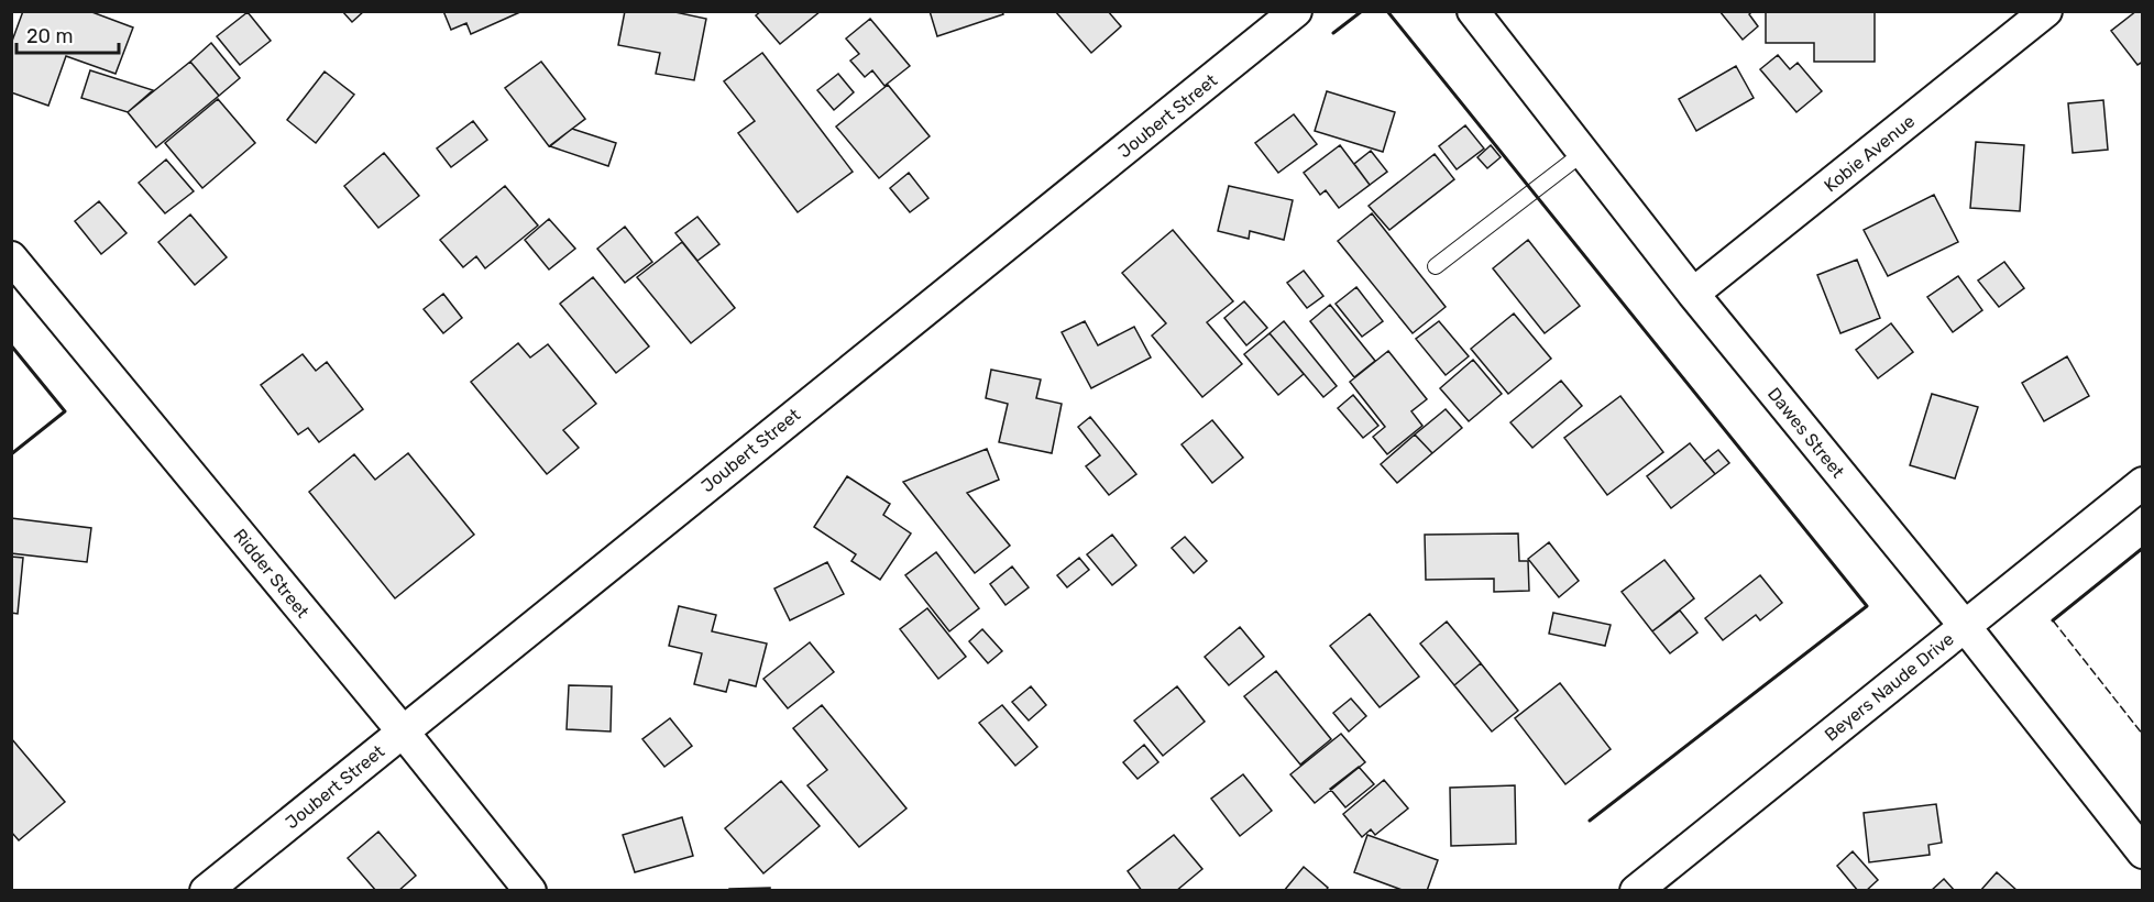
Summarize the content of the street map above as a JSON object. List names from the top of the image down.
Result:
{
  "streets": {
    "street": [
      "Joubert Street",
      "Kobie Avenue",
      "Dawes Street",
      "Ridder Street",
      "Beyers Naude Drive"
    ]
  },
  "crossings": [
    ["Joubert Street", "Ridder Street"],
    ["Kobie Avenue", "Dawes Street"],
    ["Dawes Street", "Beyers Naude Drive"]
  ],
  "scale_bar": "20 m"
}
